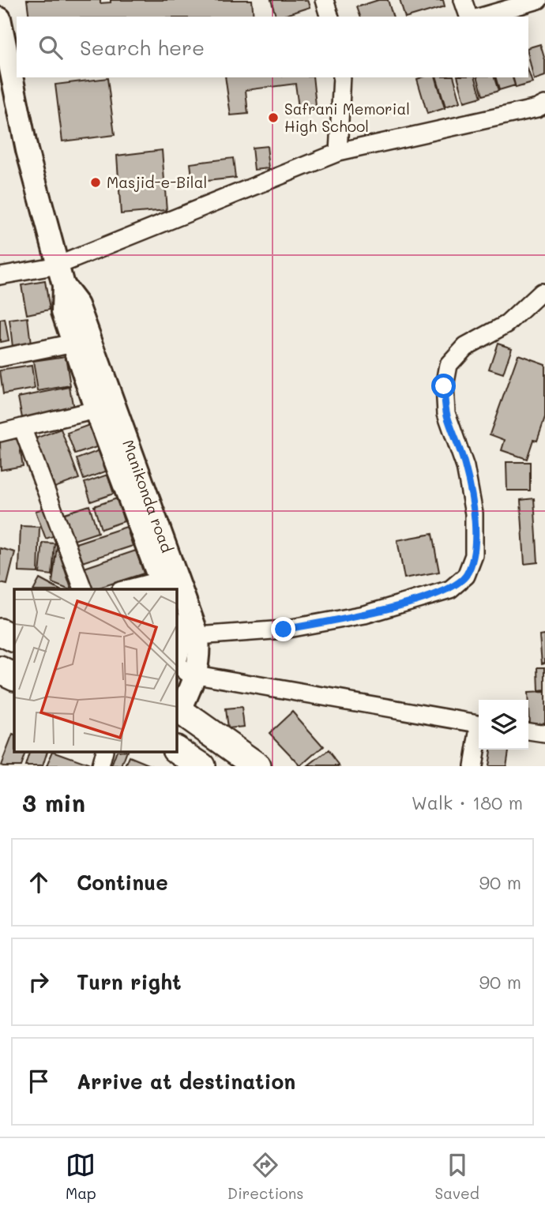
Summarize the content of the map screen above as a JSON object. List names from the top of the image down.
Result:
{
  "streets": {
    "street": ["Manikonda road"]
  },
  "places": ["Safrani Memorial High School", "Masjid-e-Bilal"],
  "page": {
    "search": "Search here",
    "heading": ["3 min", "Walk · 180 m"],
    "list": [
      ["Continue", "90 m"],
      ["Turn right", "90 m"],
      "Arrive at destination"
    ],
    "nav": ["Map", "Directions", "Saved"]
  }
}
